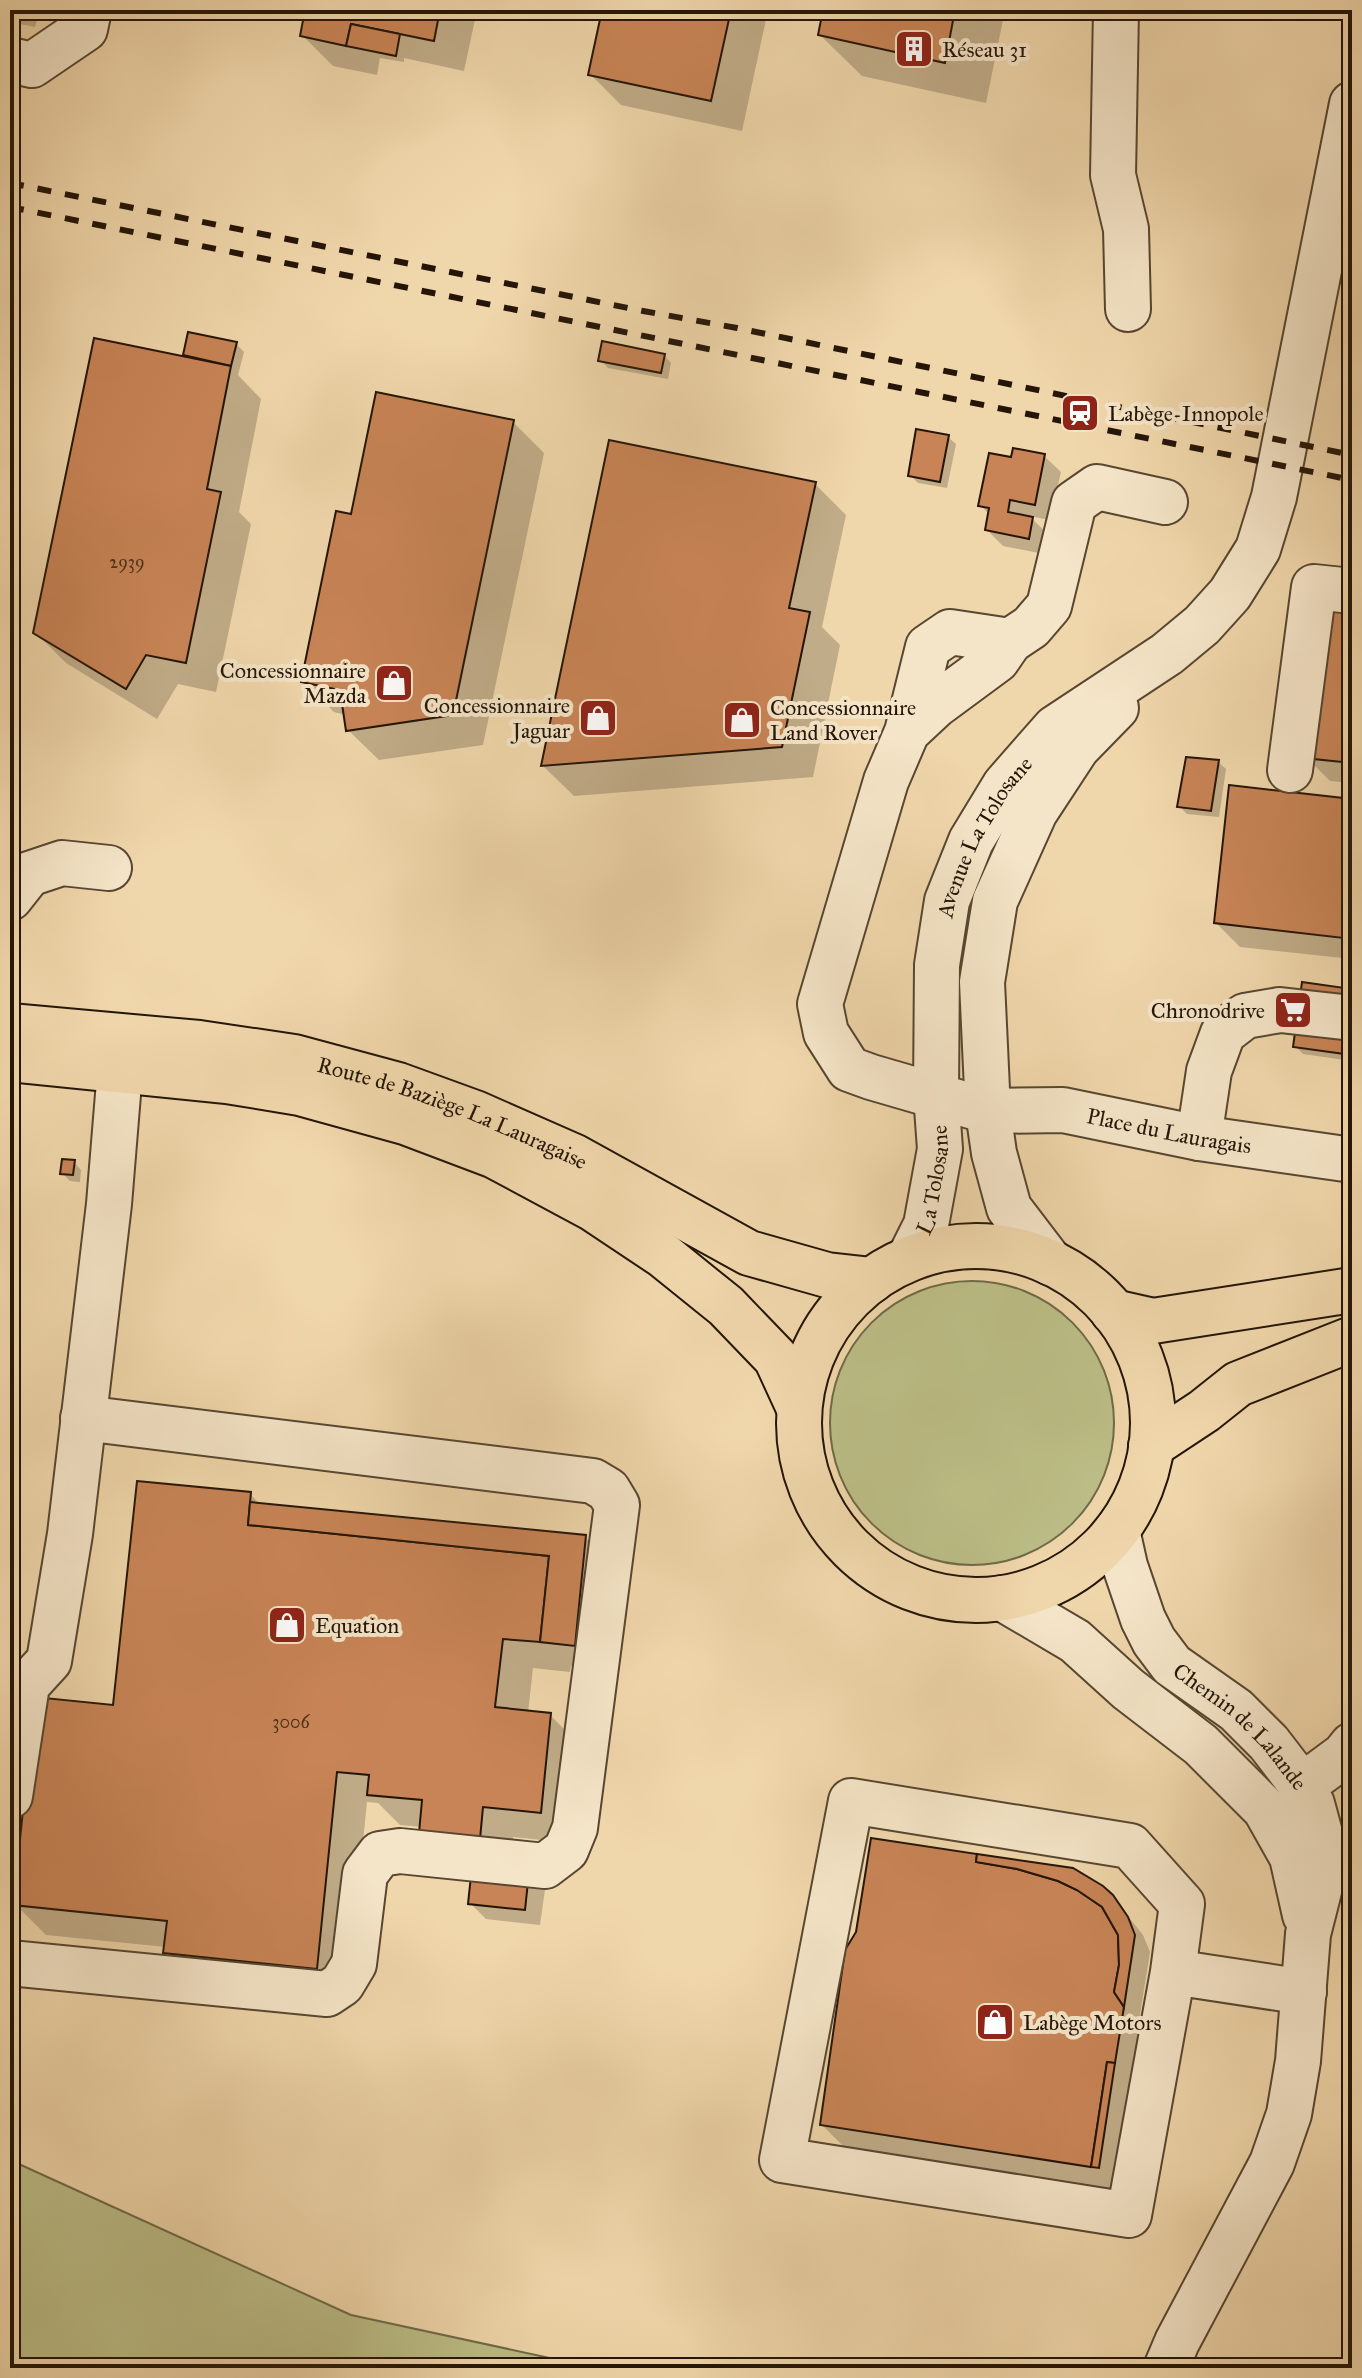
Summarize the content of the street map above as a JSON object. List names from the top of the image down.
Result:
{
  "streets": {
    "main road": ["Route de Baziège La Lauragaise"],
    "street": [
      "Avenue La Tolosane",
      "Place du Lauragais",
      "La Tolosane",
      "Chemin de Lalande"
    ]
  },
  "crossings": [
    ["Avenue La Tolosane", "Place du Lauragais"],
    ["Avenue La Tolosane", "La Tolosane"],
    ["Route de Baziège La Lauragaise", "La Tolosane"],
    ["Place du Lauragais", "La Tolosane"]
  ],
  "places": {
    "building": ["Réseau 31"],
    "station": ["Labège-Innopole"],
    "shop": [
      "Concessionnaire Mazda",
      "Concessionnaire Jaguar",
      "Concessionnaire Land Rover",
      "Equation",
      "Labège Motors"
    ],
    "supermarket": ["Chronodrive"]
  },
  "house_numbers": ["2939", "3006"]
}
